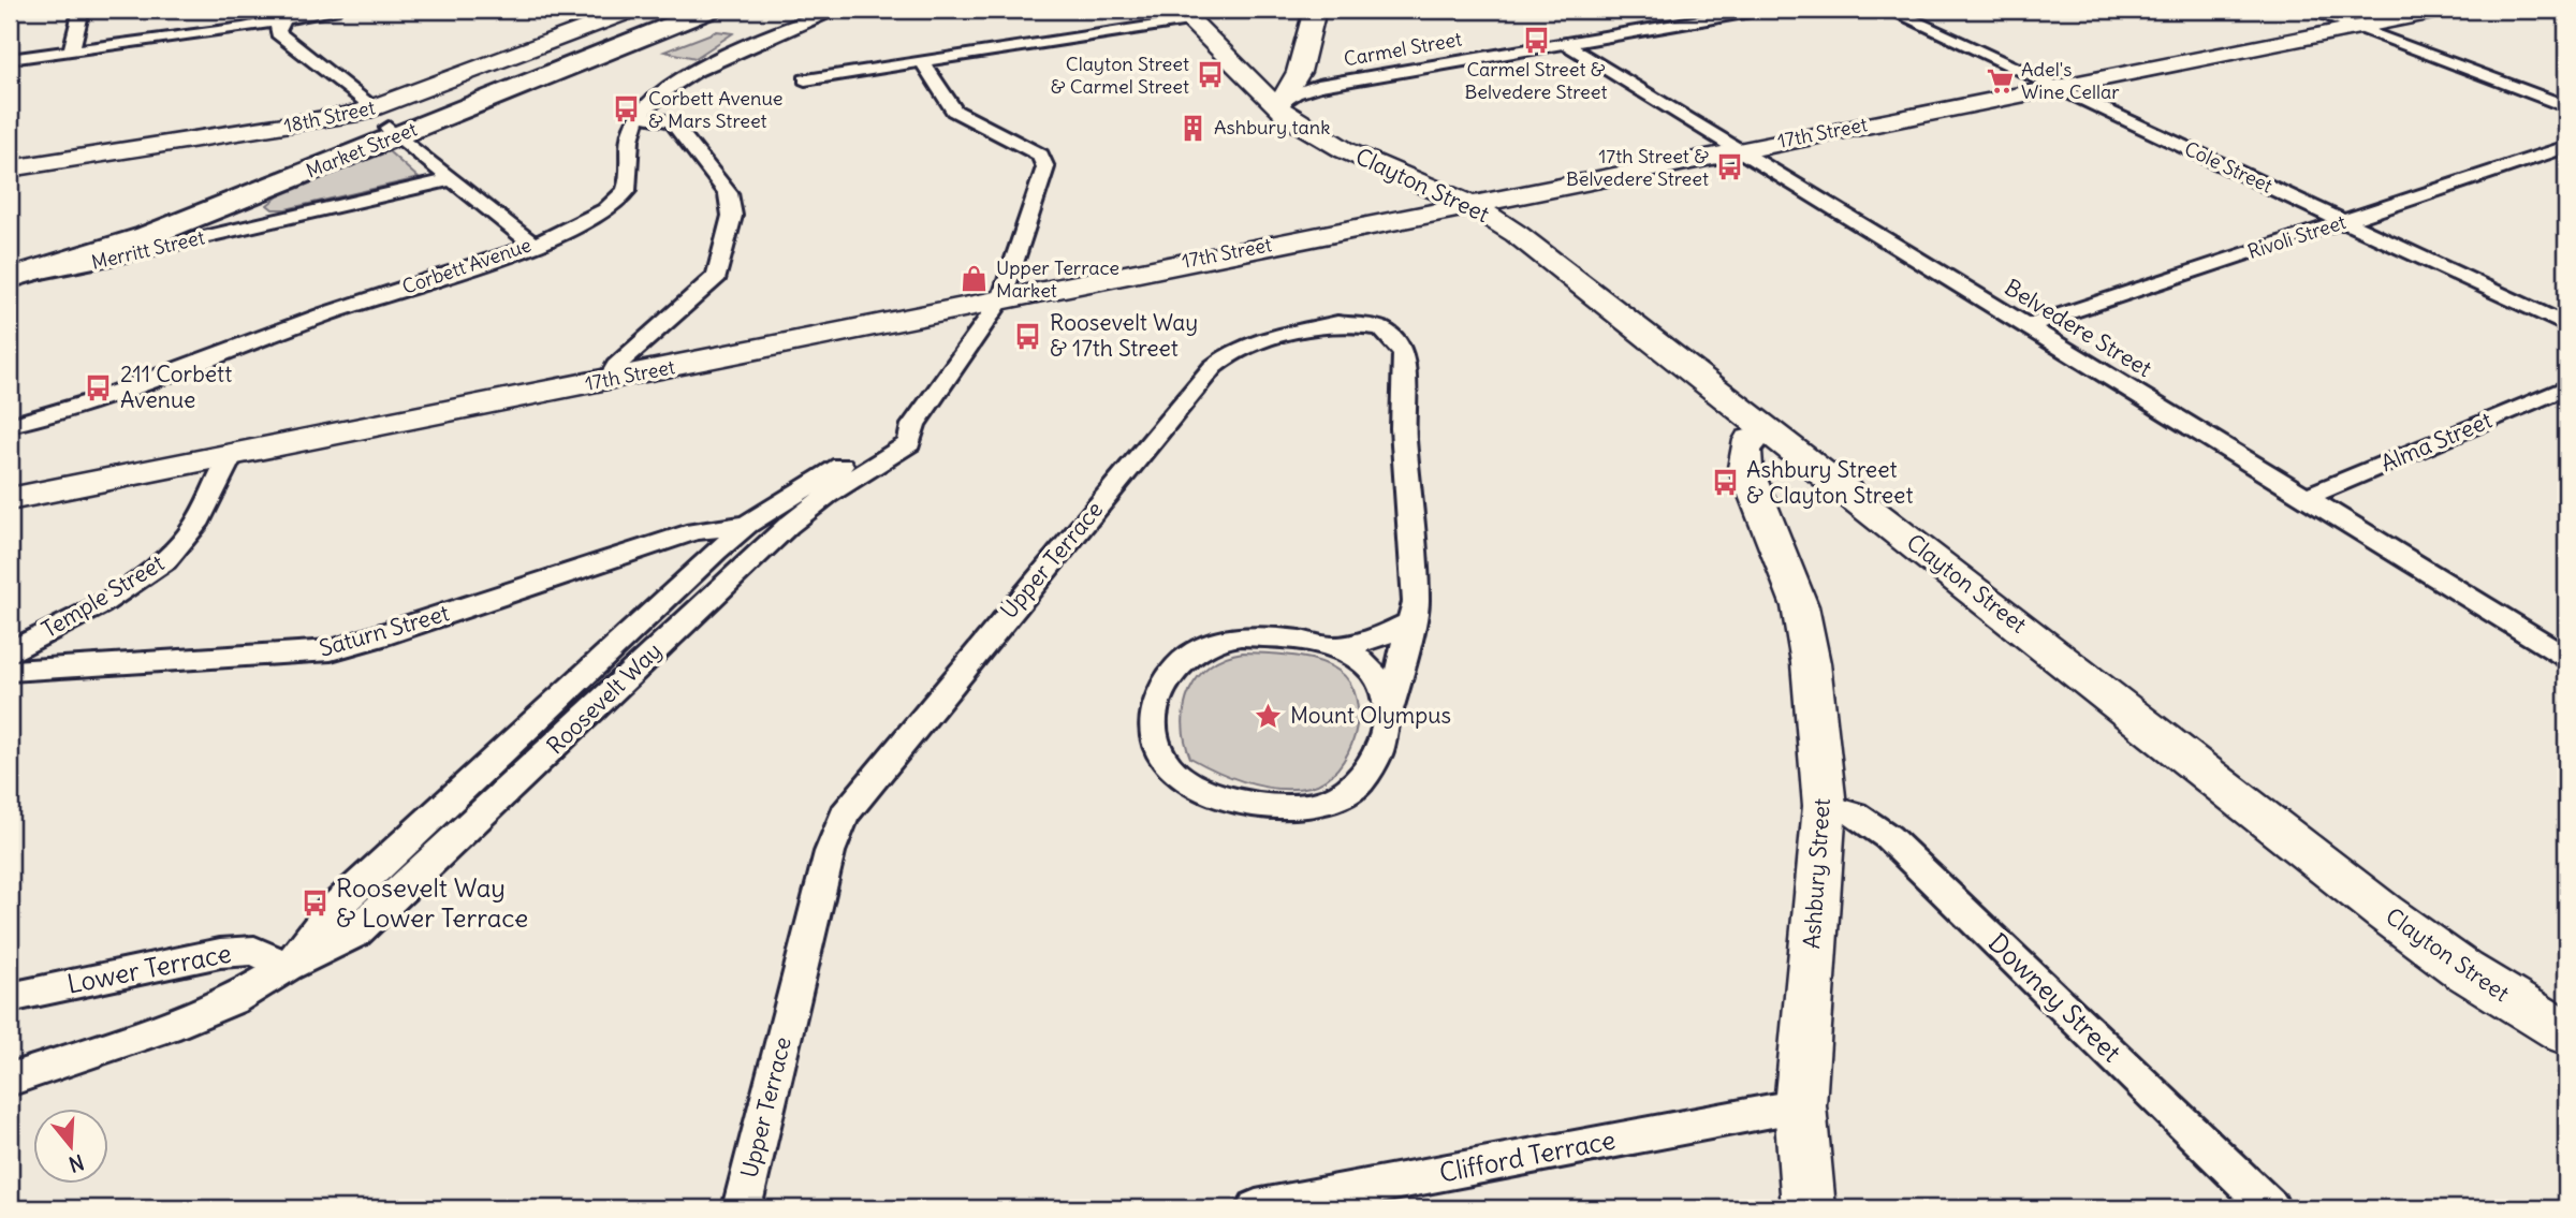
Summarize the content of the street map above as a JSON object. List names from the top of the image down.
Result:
{
  "streets": {
    "main road": [
      "18th Street",
      "17th Street",
      "Market Street",
      "Clayton Street",
      "Ashbury Street"
    ],
    "street": [
      "Carmel Street",
      "Cole Street",
      "Rivoli Street",
      "Merritt Street",
      "Corbett Avenue",
      "Belvedere Street",
      "Alma Street",
      "Upper Terrace",
      "Temple Street",
      "Saturn Street",
      "Roosevelt Way",
      "Lower Terrace",
      "Downey Street",
      "Clifford Terrace"
    ]
  },
  "crossings": [
    ["Carmel Street", "Clayton Street"],
    ["Carmel Street", "Belvedere Street"],
    ["18th Street", "Market Street"],
    ["17th Street", "Cole Street"],
    ["17th Street", "Clayton Street"],
    ["17th Street", "Belvedere Street"],
    ["17th Street", "Temple Street"],
    ["17th Street", "Roosevelt Way"],
    ["Market Street", "Merritt Street"],
    ["Cole Street", "Rivoli Street"],
    ["Clayton Street", "Ashbury Street"],
    ["Rivoli Street", "Belvedere Street"],
    ["Belvedere Street", "Alma Street"],
    ["Saturn Street", "Roosevelt Way"],
    ["Roosevelt Way", "Lower Terrace"],
    ["Ashbury Street", "Downey Street"],
    ["Ashbury Street", "Clifford Terrace"]
  ],
  "places": {
    "bus stop": [
      "Carmel Street & Belvedere Street",
      "Clayton Street & Carmel Street",
      "Corbett Avenue & Mars Street",
      "17th Street & Belvedere Street",
      "Roosevelt Way & 17th Street",
      "211 Corbett Avenue",
      "Ashbury Street & Clayton Street",
      "Roosevelt Way & Lower Terrace"
    ],
    "supermarket": ["Adel's Wine Cellar"],
    "building": ["Ashbury tank"],
    "shop": ["Upper Terrace Market"],
    "place": ["Mount Olympus"]
  },
  "north": "bottom"
}
